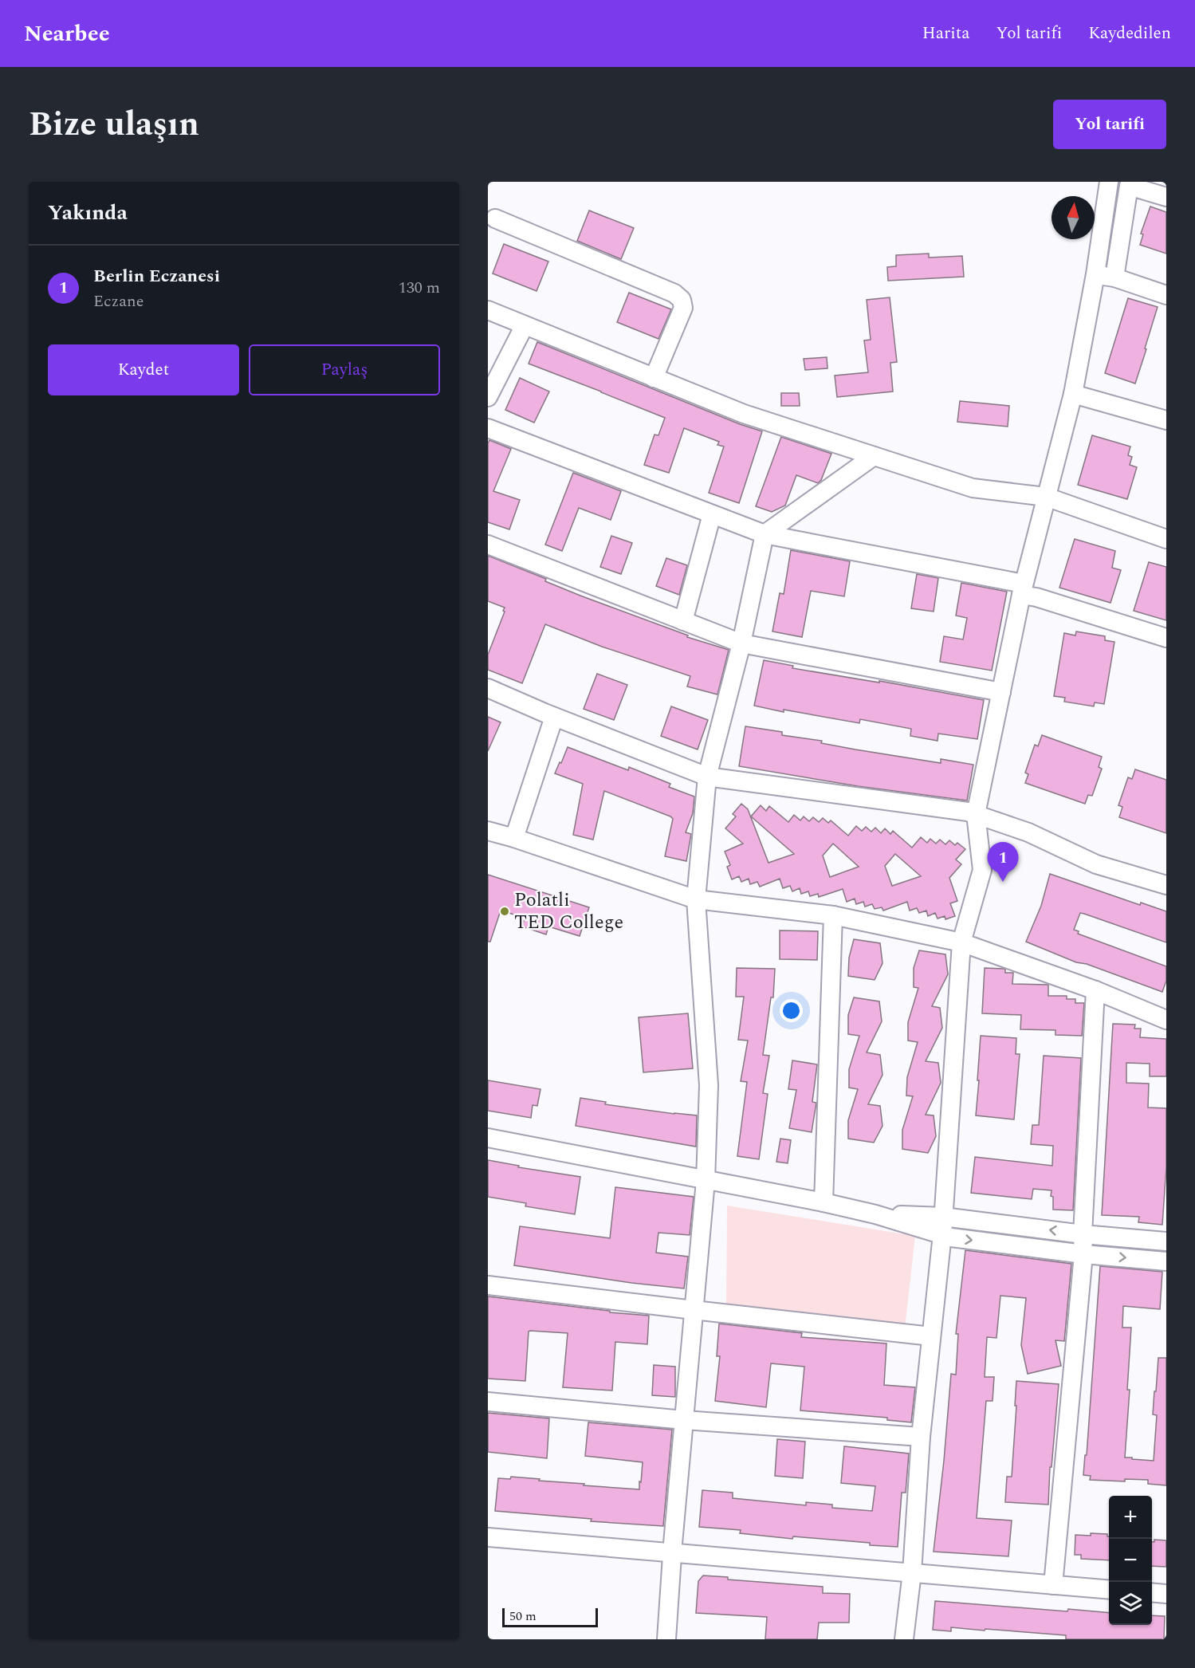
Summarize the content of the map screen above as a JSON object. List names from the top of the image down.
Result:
{
  "places": ["Polatli TED College"],
  "scale_bar": "50 m",
  "north": "top",
  "page": {
    "header": "Nearbee",
    "nav": ["Harita", "Yol tarifi", "Kaydedilen"],
    "title": "Bize ulaşın",
    "buttons": [
      "Yol tarifi",
      ["Kaydet", "Paylaş"]
    ],
    "heading": "Yakında",
    "list": [
      {
        "mark": "1",
        "name": "Berlin Eczanesi",
        "note": "Eczane",
        "value": "130 m"
      }
    ],
    "pins": "1",
    "map_buttons": ["+", "−"],
    "scale": "50 m"
  }
}
